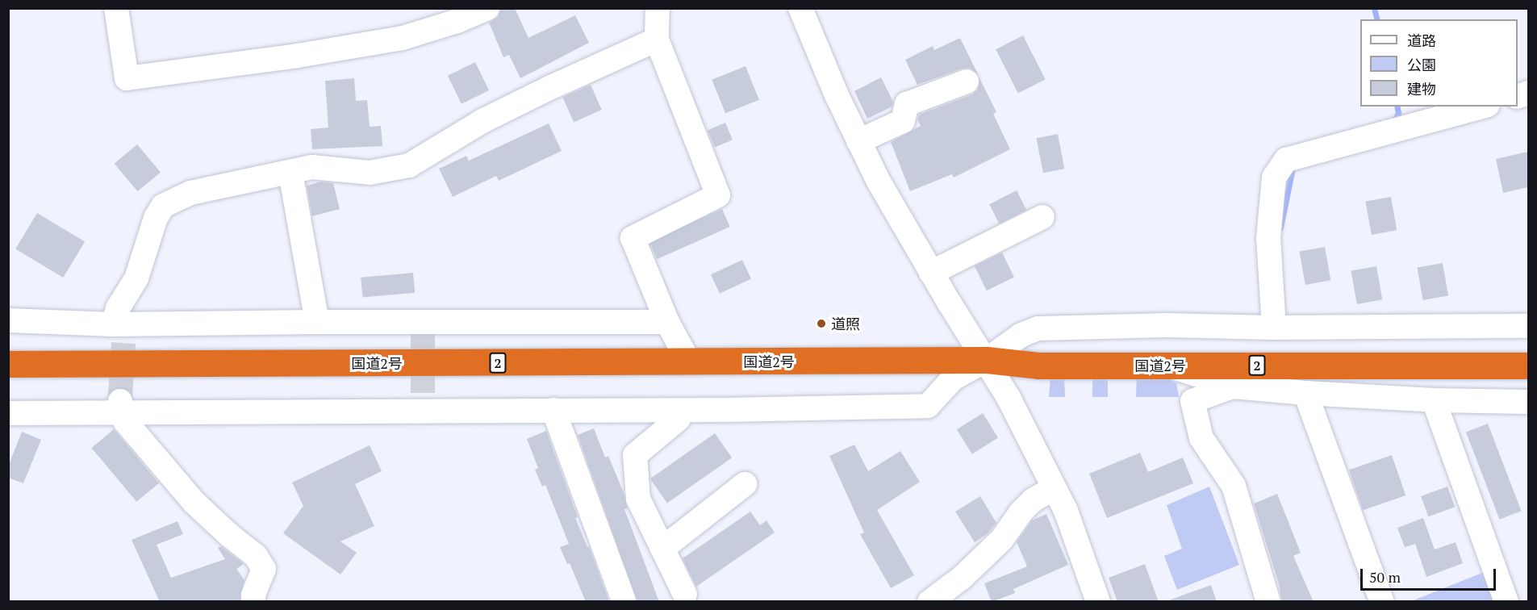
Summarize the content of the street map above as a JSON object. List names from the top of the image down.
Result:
{
  "streets": {
    "highway": ["国道2号", "2"]
  },
  "places": ["道照"],
  "legend": ["道路", "公園", "建物"],
  "scale_bar": "50 m"
}
